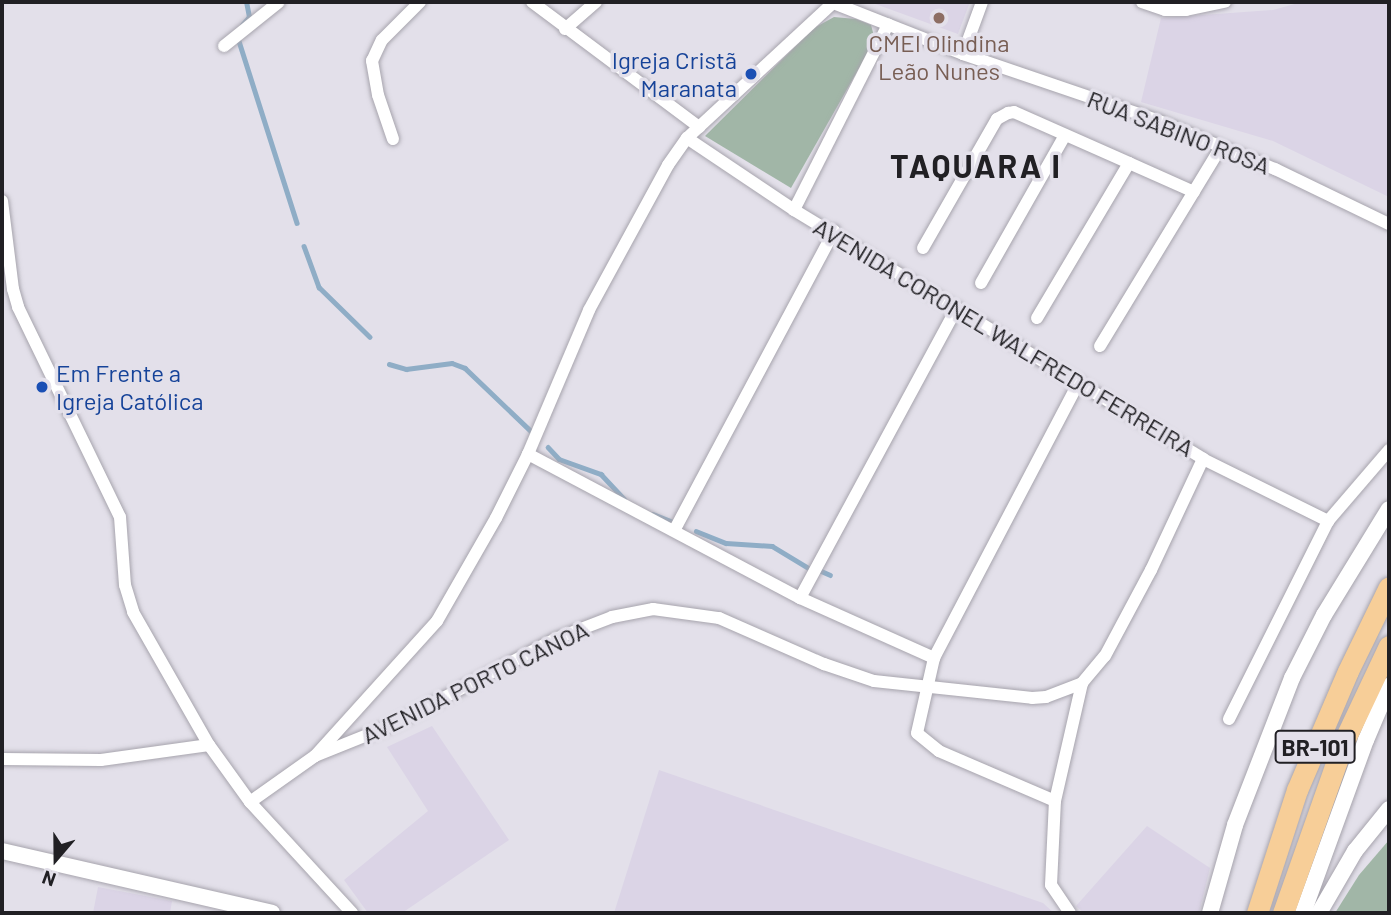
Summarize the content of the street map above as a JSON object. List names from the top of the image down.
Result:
{
  "streets": {
    "main road": ["BR-101"],
    "street": ["RUA SABINO ROSA", "AVENIDA CORONEL WALFREDO FERREIRA", "AVENIDA PORTO CANOA"]
  },
  "districts": ["TAQUARA I"],
  "places": ["CMEI Olindina Leão Nunes", "Igreja Cristã Maranata", "Em Frente a Igreja Católica"],
  "north": "bottom"
}
